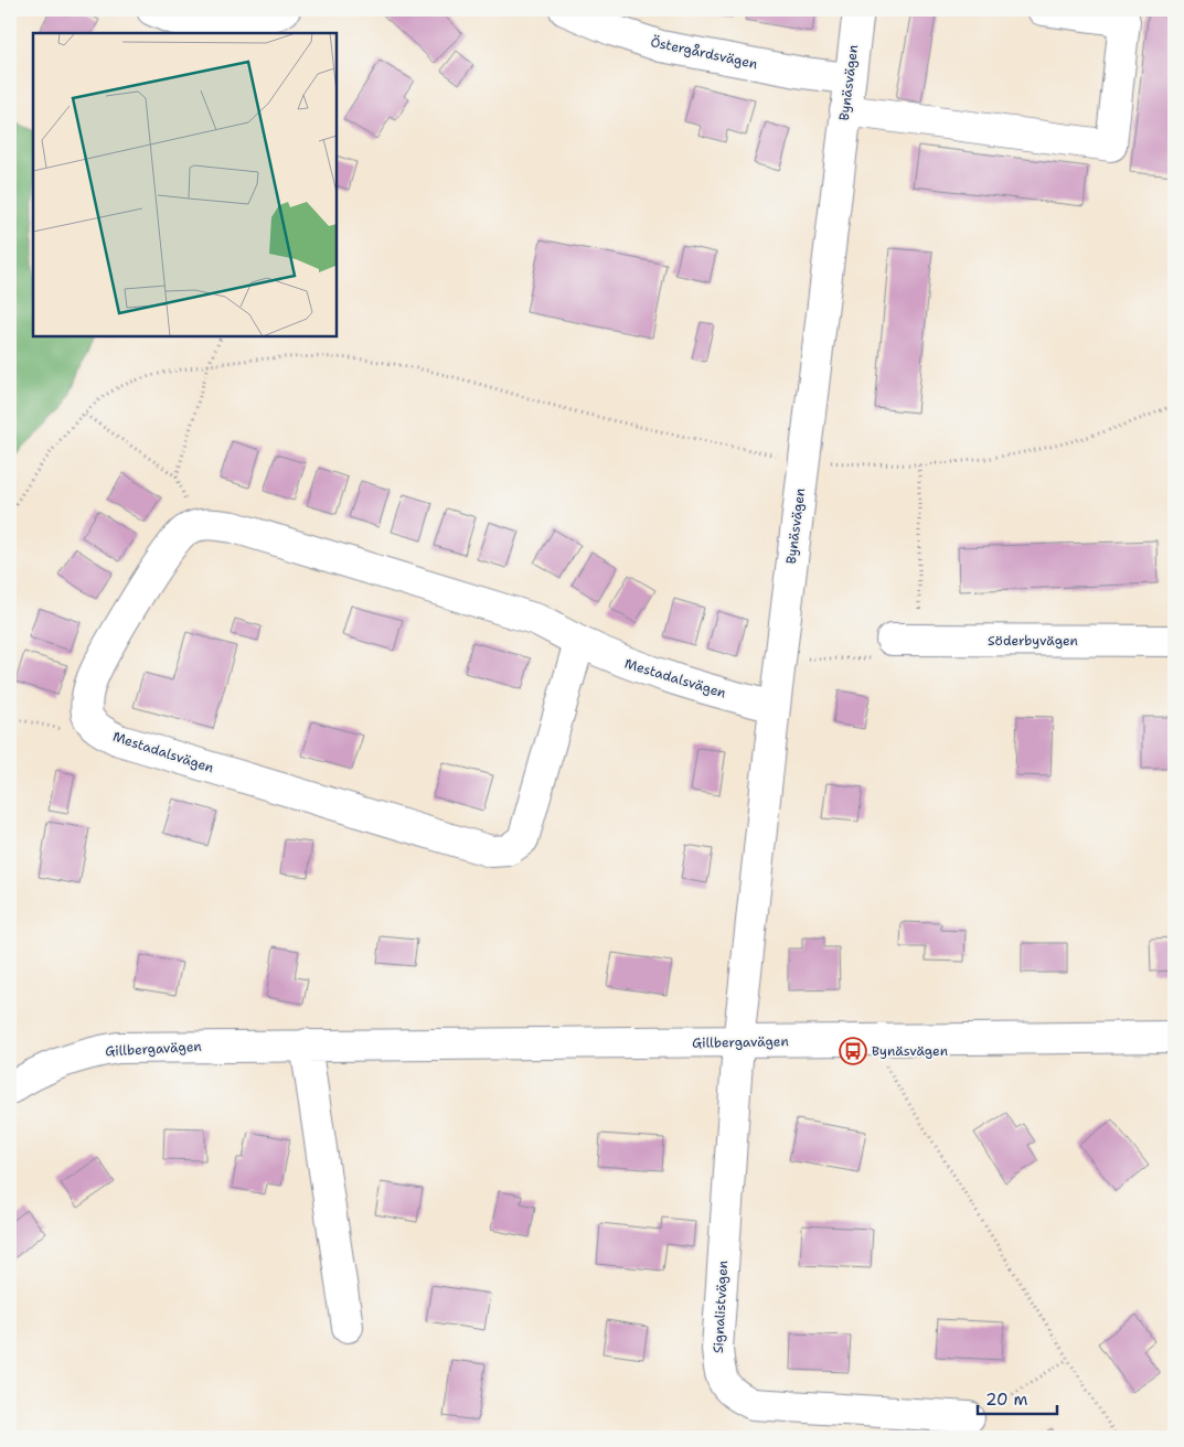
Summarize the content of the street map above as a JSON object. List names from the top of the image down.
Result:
{
  "streets": {
    "street": [
      "Östergårdsvägen",
      "Bynäsvägen",
      "Söderbyvägen",
      "Mestadalsvägen",
      "Gillbergavägen",
      "Signalistvägen"
    ]
  },
  "crossings": [
    ["Östergårdsvägen", "Bynäsvägen"],
    ["Bynäsvägen", "Mestadalsvägen"],
    ["Bynäsvägen", "Gillbergavägen"],
    ["Bynäsvägen", "Signalistvägen"],
    ["Gillbergavägen", "Signalistvägen"]
  ],
  "places": {
    "bus stop": ["Bynäsvägen"]
  },
  "scale_bar": "20 m"
}
